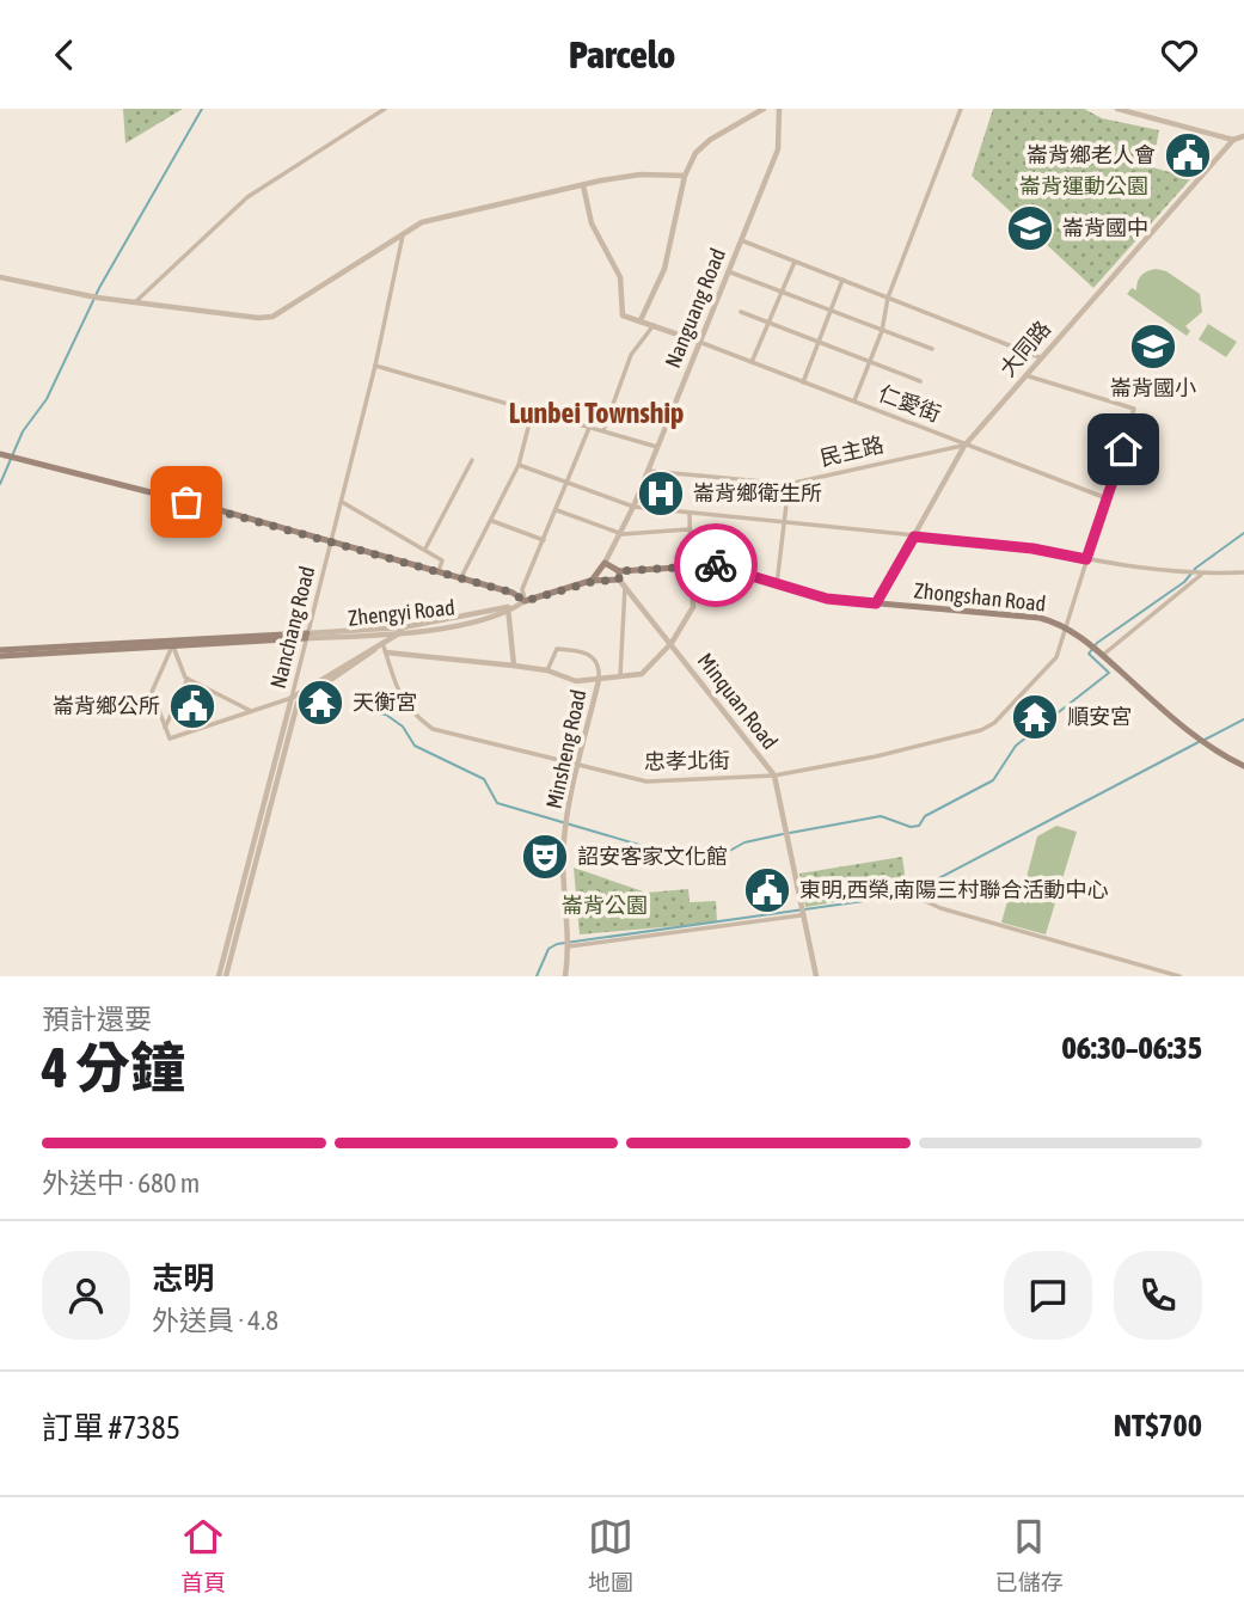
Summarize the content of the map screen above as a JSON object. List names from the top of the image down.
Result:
{
  "streets": {
    "main road": ["Zhongshan Road", "Zhengyi Road"],
    "street": [
      "Nanguang Road",
      "大同路",
      "仁愛街",
      "民主路",
      "Nanchang Road",
      "Minquan Road",
      "Minsheng Road",
      "忠孝北街"
    ]
  },
  "crossings": [
    ["Nanguang Road", "仁愛街"],
    ["Nanguang Road", "民主路"],
    ["大同路", "仁愛街"],
    ["大同路", "民主路"],
    ["大同路", "Zhongshan Road"],
    ["大同路", "忠孝北街"],
    ["仁愛街", "民主路"],
    ["仁愛街", "忠孝北街"],
    ["Zhongshan Road", "忠孝北街"],
    ["Zhengyi Road", "Nanchang Road"],
    ["Zhengyi Road", "忠孝北街"],
    ["Minquan Road", "Minsheng Road"],
    ["Minquan Road", "忠孝北街"],
    ["Minsheng Road", "忠孝北街"]
  ],
  "districts": ["Lunbei Township"],
  "parks": ["崙背運動公園", "崙背公園"],
  "places": {
    "public building": ["崙背鄉老人會", "崙背鄉公所", "東明,西榮,南陽三村聯合活動中心"],
    "school or university": ["崙背國中", "崙背國小"],
    "hospital": ["崙背鄉衛生所"],
    "temple": ["天衡宮", "順安宮"],
    "theatre": ["詔安客家文化館"]
  },
  "page": {
    "header": "Parcelo",
    "heading": ["4 分鐘", "預計還要", "06:30–06:35"],
    "panel": [
      "志明",
      "外送員 · 4.8",
      "訂單 #7385",
      "NT$700"
    ],
    "bar": "外送中 · 680 m",
    "tabs": ["首頁", "地圖", "已儲存"]
  }
}
